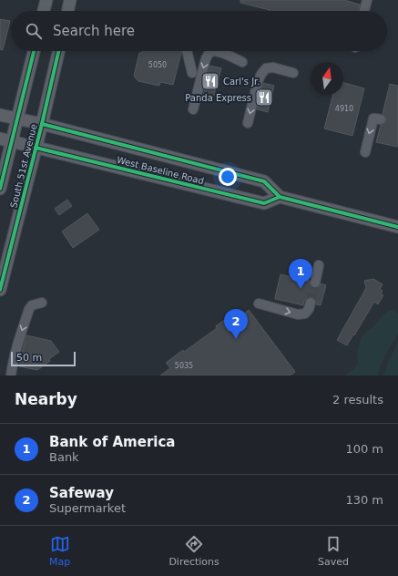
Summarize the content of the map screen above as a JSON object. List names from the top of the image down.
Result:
{
  "streets": {
    "main road": ["South 51st Avenue", "West Baseline Road"]
  },
  "crossings": [
    ["South 51st Avenue", "West Baseline Road"]
  ],
  "places": {
    "restaurant": ["Carl's Jr.", "Panda Express"]
  },
  "house_numbers": ["5050", "4910", "5035"],
  "scale_bar": "50 m",
  "north": "top",
  "page": {
    "search": "Search here",
    "pins": ["1", "2"],
    "scale": "50 m",
    "heading": ["Nearby", "2 results"],
    "list": [
      {
        "mark": "1",
        "name": "Bank of America",
        "note": "Bank",
        "value": "100 m"
      },
      {
        "mark": "2",
        "name": "Safeway",
        "note": "Supermarket",
        "value": "130 m"
      }
    ],
    "nav": ["Map", "Directions", "Saved"]
  }
}
